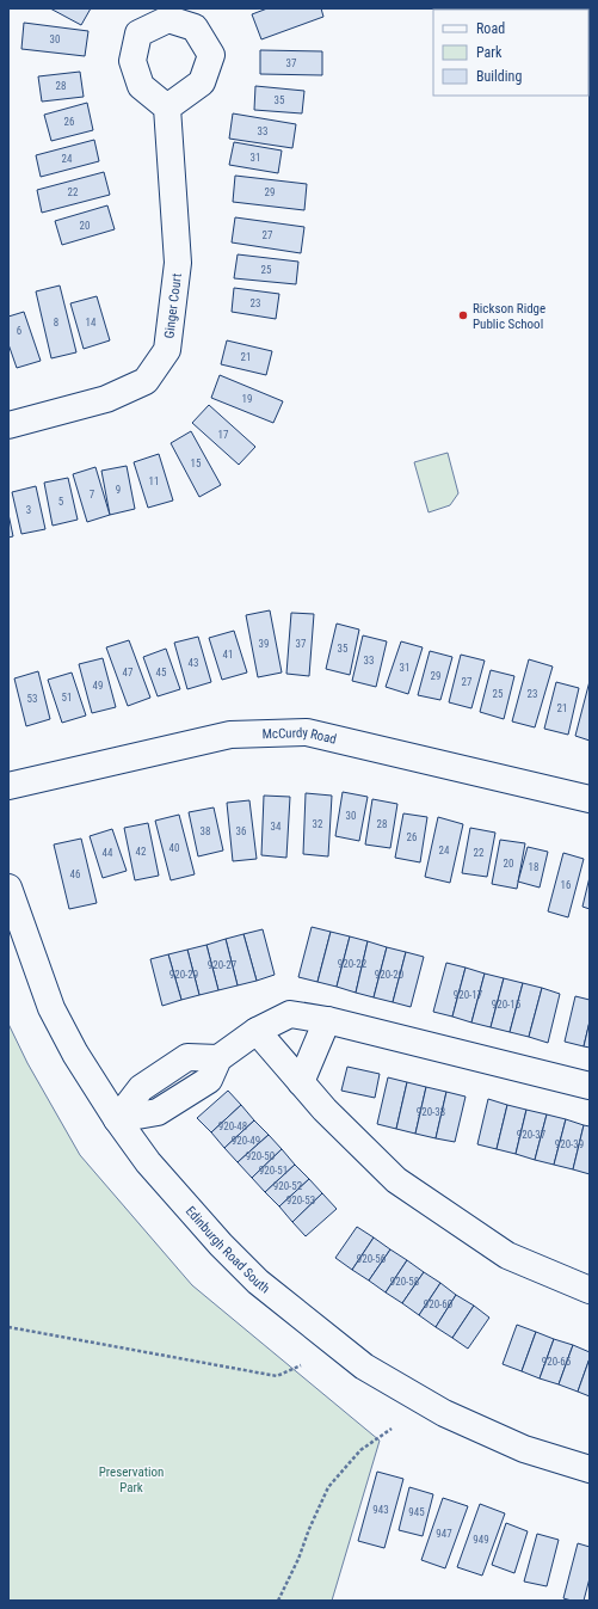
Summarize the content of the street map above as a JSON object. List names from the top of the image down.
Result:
{
  "streets": {
    "street": ["Ginger Court", "McCurdy Road", "Edinburgh Road South"]
  },
  "parks": ["Preservation Park"],
  "places": ["Rickson Ridge Public School"],
  "house_numbers": [
    "30",
    "37",
    "28",
    "35",
    "26",
    "33",
    "31",
    "24",
    "22",
    "29",
    "20",
    "27",
    "25",
    "23",
    "8",
    "14",
    "6",
    "21",
    "19",
    "17",
    "15",
    "11",
    "9",
    "7",
    "5",
    "3",
    "39",
    "37",
    "35",
    "41",
    "33",
    "43",
    "31",
    "47",
    "45",
    "29",
    "27",
    "49",
    "25",
    "23",
    "51",
    "53",
    "21",
    "30",
    "32",
    "28",
    "34",
    "38",
    "36",
    "26",
    "40",
    "24",
    "42",
    "44",
    "22",
    "20",
    "18",
    "46",
    "16",
    "920-22",
    "920-27",
    "920-29",
    "920-20",
    "920-17",
    "920-15",
    "920-33",
    "920-48",
    "920-37",
    "920-49",
    "920-39",
    "920-50",
    "920-51",
    "920-52",
    "920-53",
    "920-56",
    "920-58",
    "920-60",
    "920-65",
    "943",
    "945",
    "947",
    "949"
  ],
  "legend": ["Road", "Park", "Building"]
}
